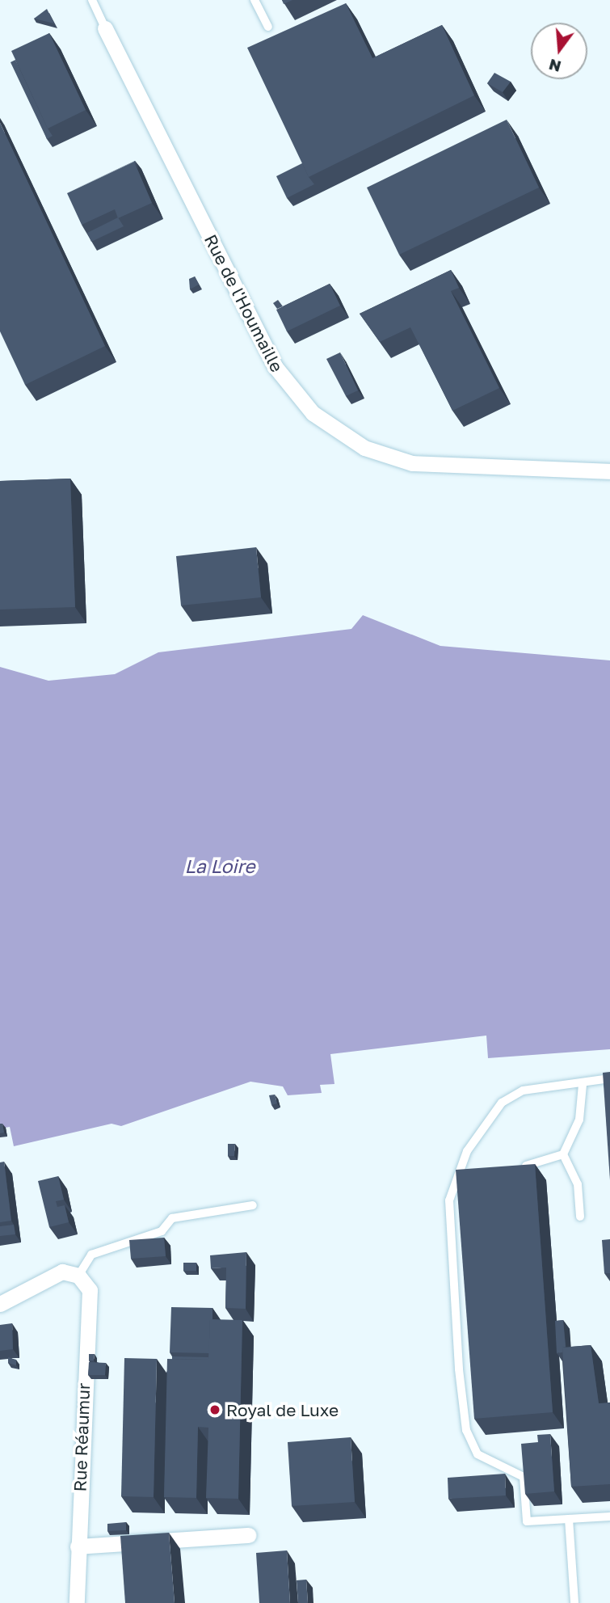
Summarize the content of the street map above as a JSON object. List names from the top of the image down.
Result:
{
  "streets": {
    "street": ["Rue de l'Houmaille", "Rue Réaumur"]
  },
  "water": ["La Loire"],
  "places": ["Royal de Luxe"],
  "north": "bottom"
}
